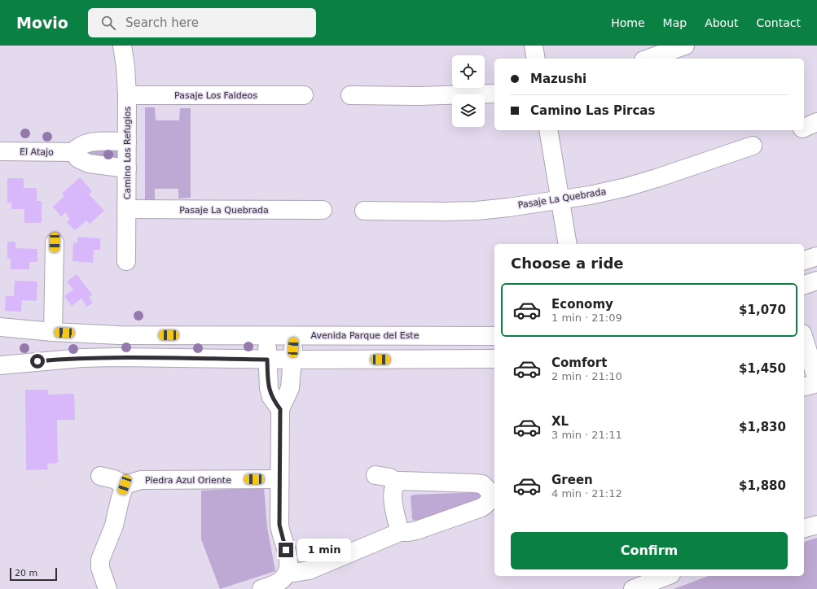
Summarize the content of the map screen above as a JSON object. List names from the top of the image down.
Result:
{
  "streets": {
    "street": [
      "Pasaje Los Faldeos",
      "El Atajo",
      "Camino Los Refugios",
      "Pasaje La Quebrada",
      "Avenida Parque del Este",
      "Piedra Azul Oriente"
    ]
  },
  "crossings": [
    ["Pasaje Los Faldeos", "Camino Los Refugios"],
    ["Camino Los Refugios", "Pasaje La Quebrada"]
  ],
  "scale_bar": "20 m",
  "page": {
    "header": "Movio",
    "search": "Search here",
    "nav": [
      "Home",
      "Map",
      "About",
      "Contact"
    ],
    "banner": ["Mazushi", "Camino Las Pircas"],
    "heading": "Choose a ride",
    "list": [
      {
        "name": "Economy",
        "note": "1 min · 21:09",
        "value": "$1,070"
      },
      {
        "name": "Comfort",
        "note": "2 min · 21:10",
        "value": "$1,450"
      },
      {
        "name": "XL",
        "note": "3 min · 21:11",
        "value": "$1,830"
      },
      {
        "name": "Green",
        "note": "4 min · 21:12",
        "value": "$1,880"
      }
    ],
    "buttons": "Confirm",
    "bubble": "1 min",
    "scale": "20 m"
  }
}
